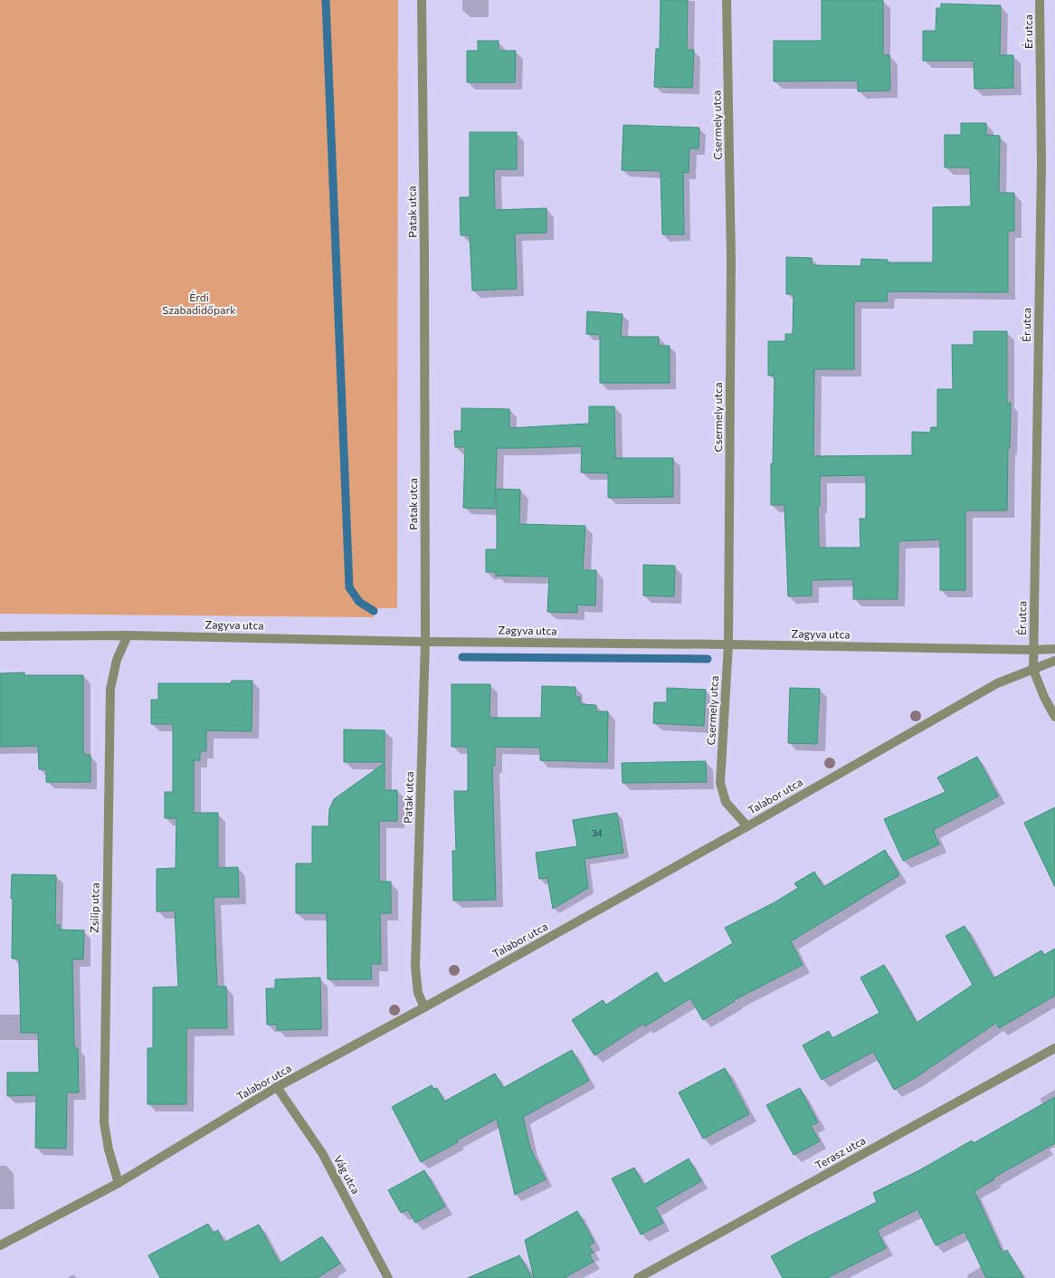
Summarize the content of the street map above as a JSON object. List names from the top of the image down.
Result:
{
  "streets": {
    "street": [
      "Ér utca",
      "Csermely utca",
      "Patak utca",
      "Zagyva utca",
      "Talabor utca",
      "Zsilip utca",
      "Terasz utca",
      "Vág utca"
    ]
  },
  "crossings": [
    ["Ér utca", "Zagyva utca"],
    ["Ér utca", "Talabor utca"],
    ["Csermely utca", "Zagyva utca"],
    ["Csermely utca", "Talabor utca"],
    ["Patak utca", "Zagyva utca"],
    ["Patak utca", "Talabor utca"],
    ["Zagyva utca", "Zsilip utca"],
    ["Talabor utca", "Zsilip utca"],
    ["Talabor utca", "Vág utca"]
  ],
  "parks": ["Érdi Szabadidőpark"],
  "house_numbers": ["34"]
}
